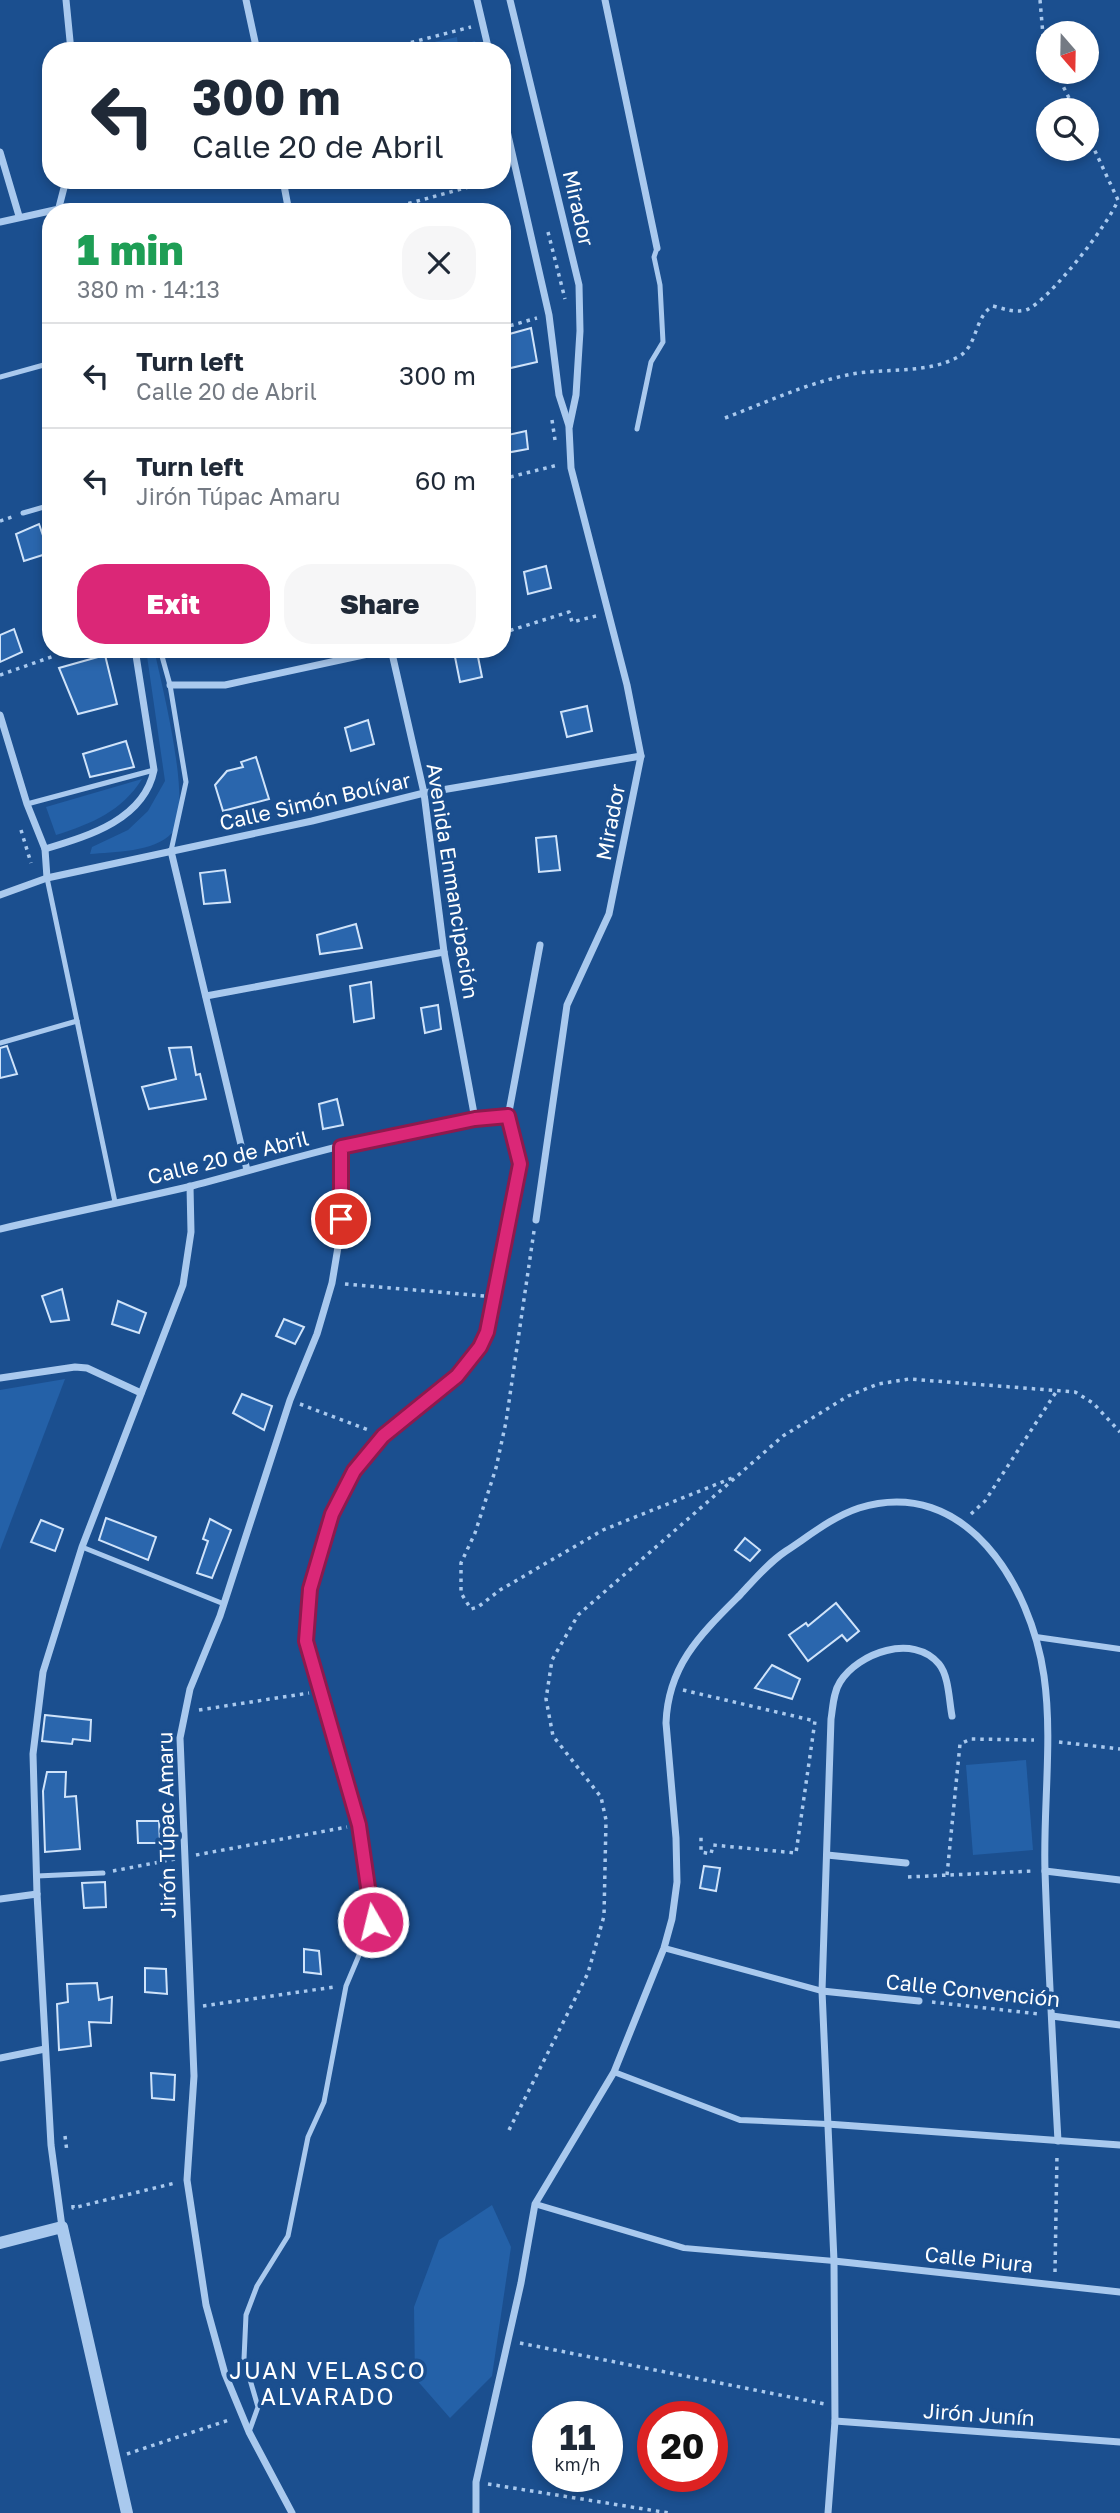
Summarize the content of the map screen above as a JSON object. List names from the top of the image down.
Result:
{
  "streets": {
    "street": [
      "Mirador",
      "Calle Simón Bolívar",
      "Avenida Enmancipación",
      "Calle 20 de Abril",
      "Jirón Túpac Amaru",
      "Calle Convención",
      "Calle Piura",
      "Jirón Junín"
    ]
  },
  "crossings": [
    ["Mirador", "Calle Simón Bolívar"],
    ["Calle Simón Bolívar", "Avenida Enmancipación"],
    ["Avenida Enmancipación", "Calle 20 de Abril"],
    ["Calle 20 de Abril", "Jirón Túpac Amaru"]
  ],
  "districts": ["JUAN VELASCO ALVARADO"],
  "north": "bottom",
  "page": {
    "turn": ["300 m", "Calle 20 de Abril"],
    "heading": ["1 min", "380 m · 14:13"],
    "list": [
      {
        "name": "Turn left",
        "note": "Calle 20 de Abril",
        "value": "300 m"
      },
      {
        "name": "Turn left",
        "note": "Jirón Túpac Amaru",
        "value": "60 m"
      }
    ],
    "buttons": ["Exit", "Share"],
    "speed": "11 km/h",
    "limit": "20"
  }
}
